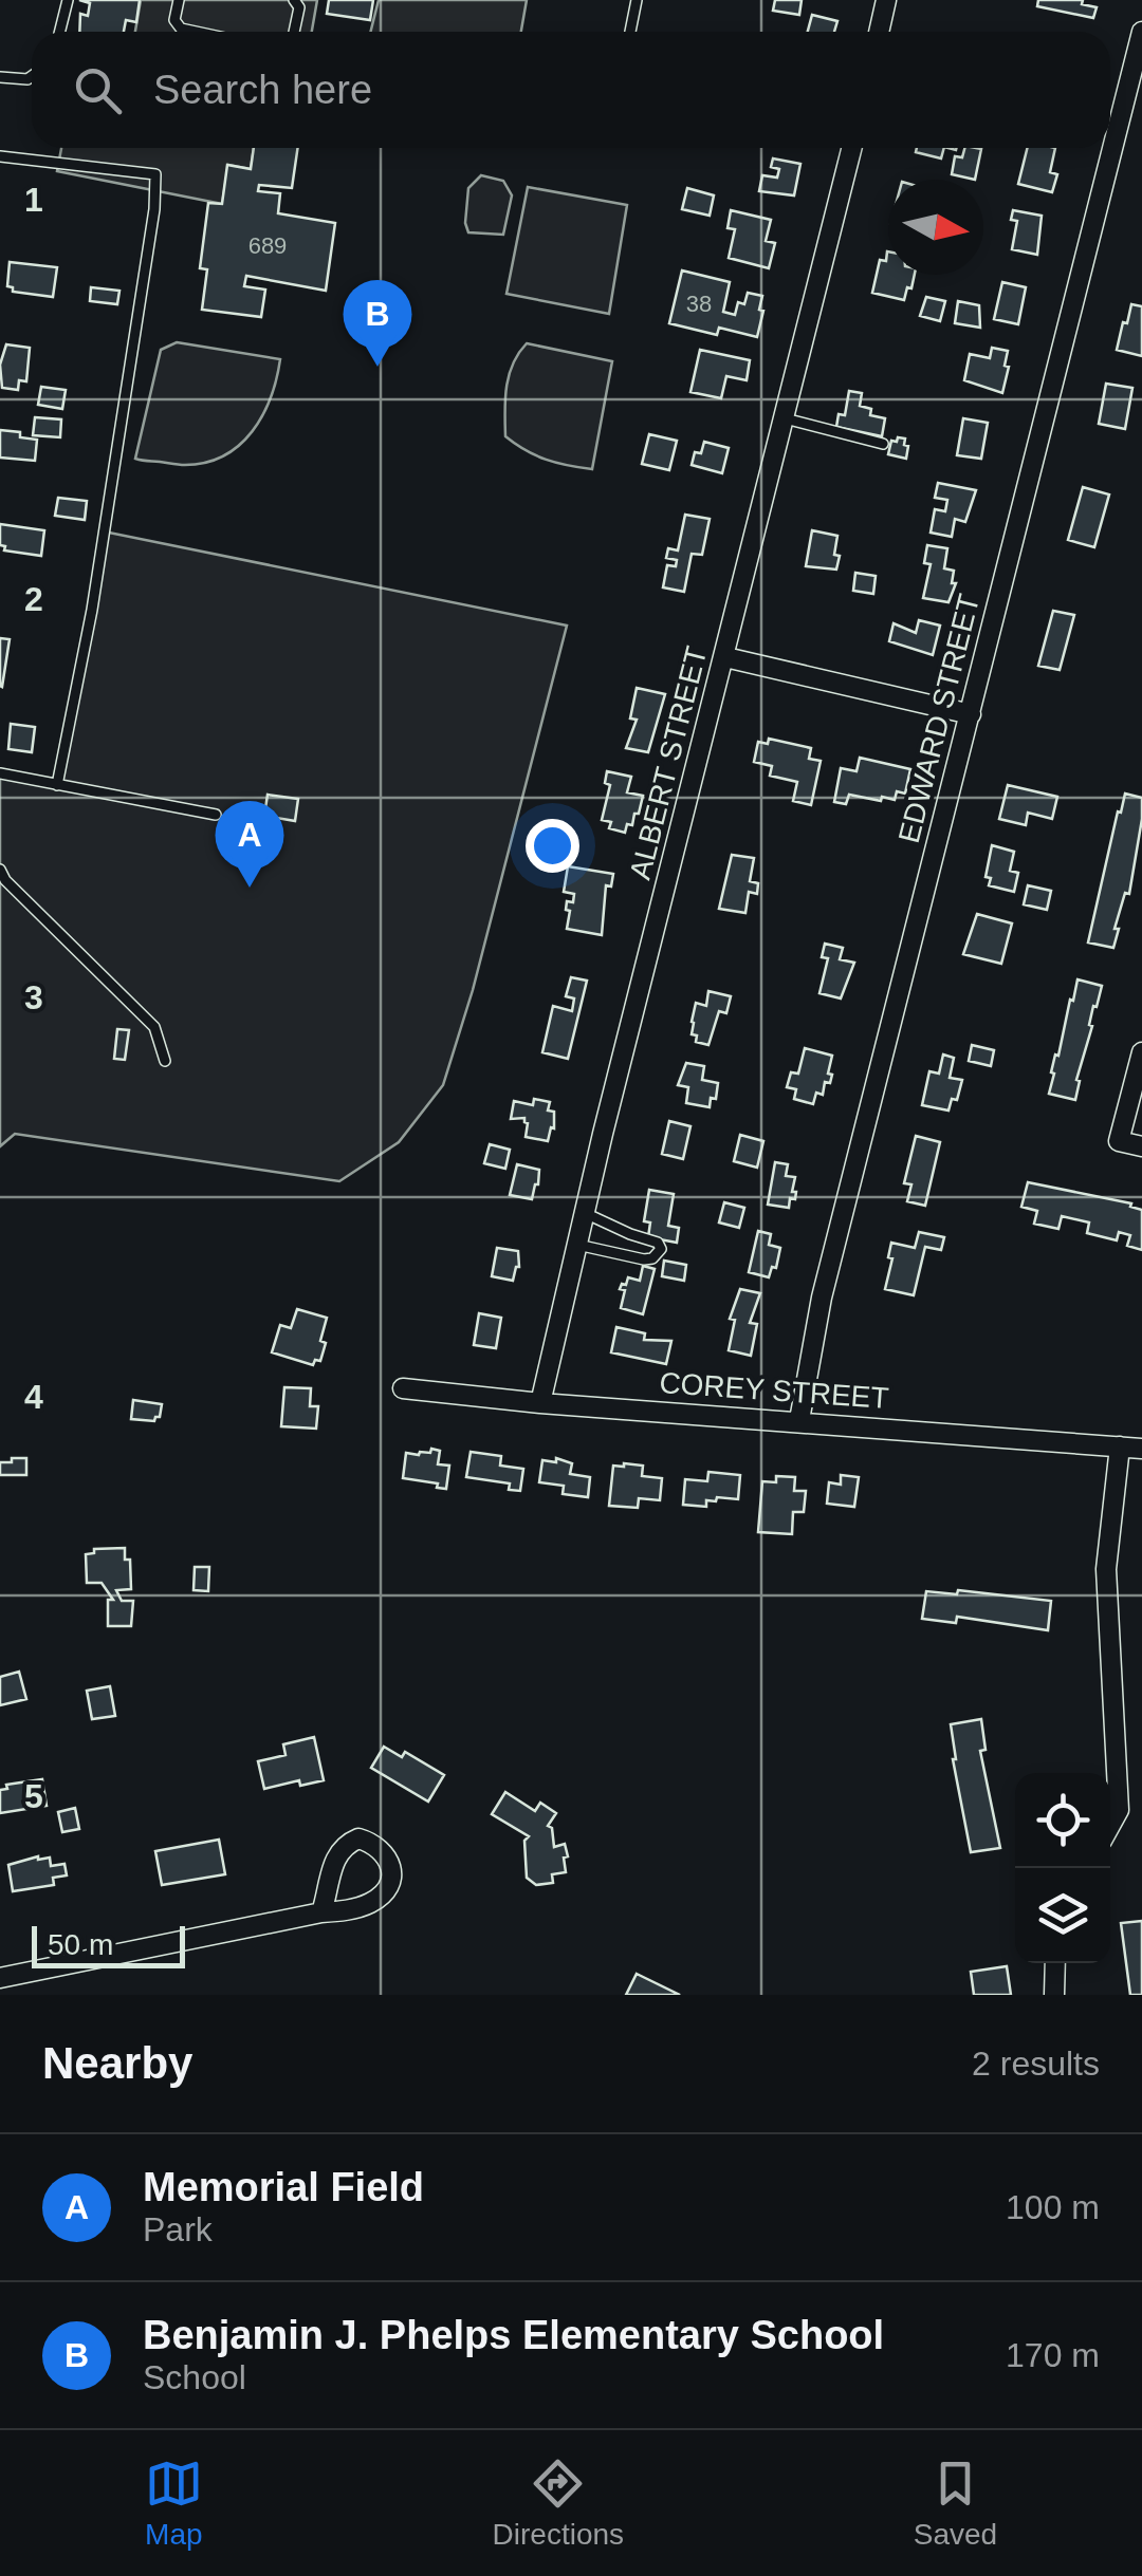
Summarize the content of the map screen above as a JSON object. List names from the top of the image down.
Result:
{
  "streets": {
    "street": ["EDWARD STREET", "ALBERT STREET", "COREY STREET"]
  },
  "crossings": [
    ["EDWARD STREET", "COREY STREET"],
    ["ALBERT STREET", "COREY STREET"]
  ],
  "house_numbers": ["689", "38"],
  "scale_bar": "50 m",
  "north": "right",
  "page": {
    "search": "Search here",
    "pins": ["B", "A"],
    "scale": "50 m",
    "heading": ["Nearby", "2 results"],
    "list": [
      {
        "mark": "A",
        "name": "Memorial Field",
        "note": "Park",
        "value": "100 m"
      },
      {
        "mark": "B",
        "name": "Benjamin J. Phelps Elementary School",
        "note": "School",
        "value": "170 m"
      }
    ],
    "nav": ["Map", "Directions", "Saved"]
  },
  "grid": {
    "rows": [
      "1",
      "2",
      "3",
      "4",
      "5"
    ]
  }
}
